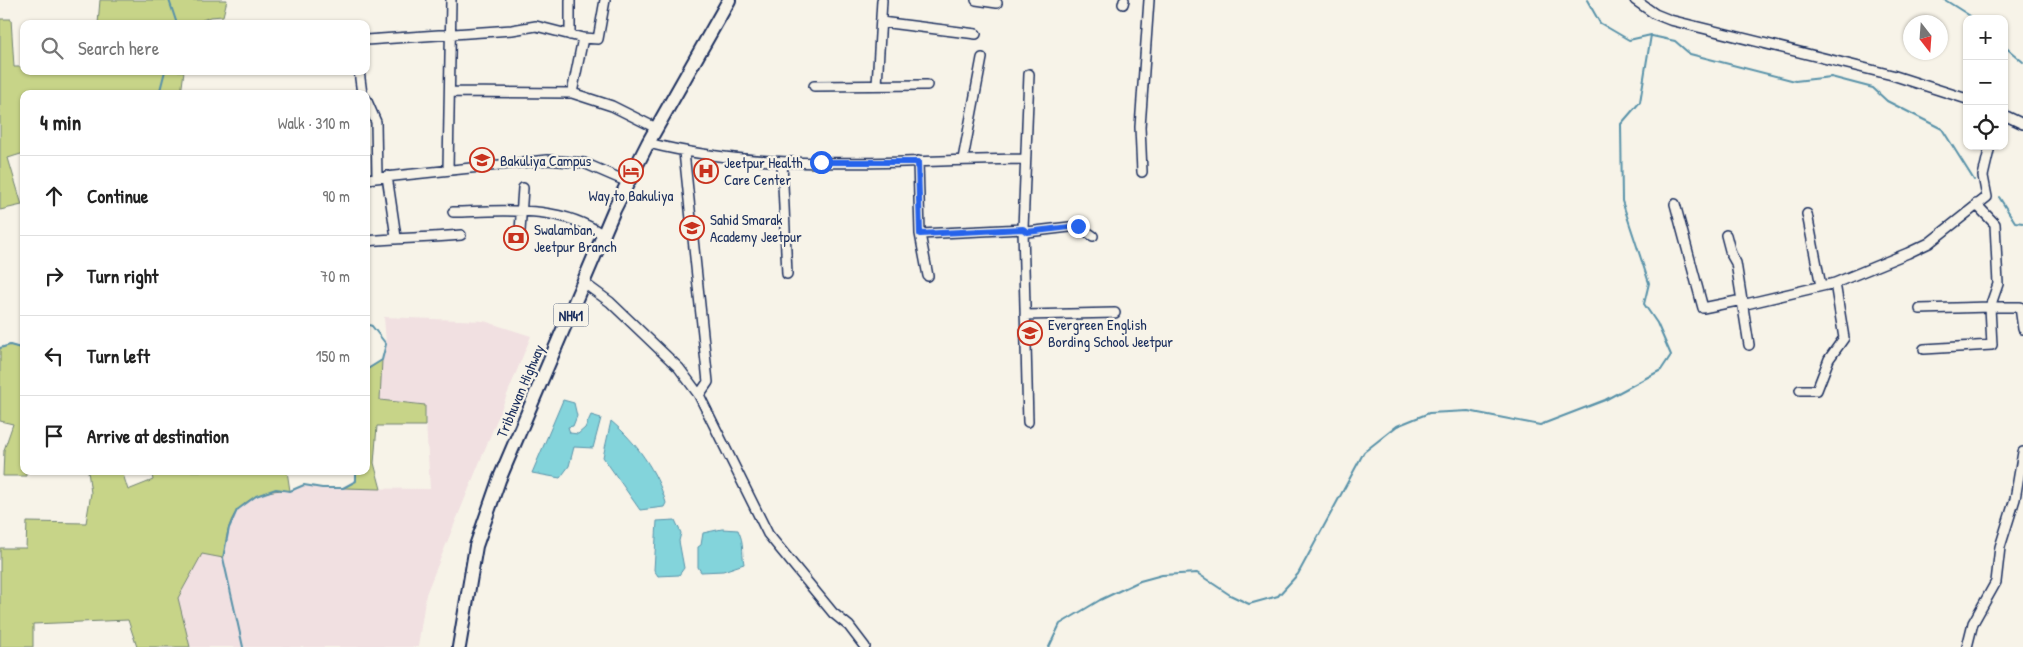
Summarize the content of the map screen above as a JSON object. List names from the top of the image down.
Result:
{
  "streets": {
    "highway": ["NH41", "Tribhuvan Highway"]
  },
  "places": {
    "school or university": ["Bakuliya Campus", "Sahid Smarak Academy Jeetpur", "Evergreen English Bording School Jeetpur"],
    "hotel": ["Way to Bakuliya"],
    "hospital": ["Jeetpur Health Care Center"],
    "bank": ["Swalamban, Jeetpur Branch"]
  },
  "north": "bottom",
  "page": {
    "map_buttons": ["+", "−"],
    "search": "Search here",
    "heading": ["4 min", "Walk · 310 m"],
    "list": [
      ["Continue", "90 m"],
      ["Turn right", "70 m"],
      ["Turn left", "150 m"],
      "Arrive at destination"
    ]
  }
}
